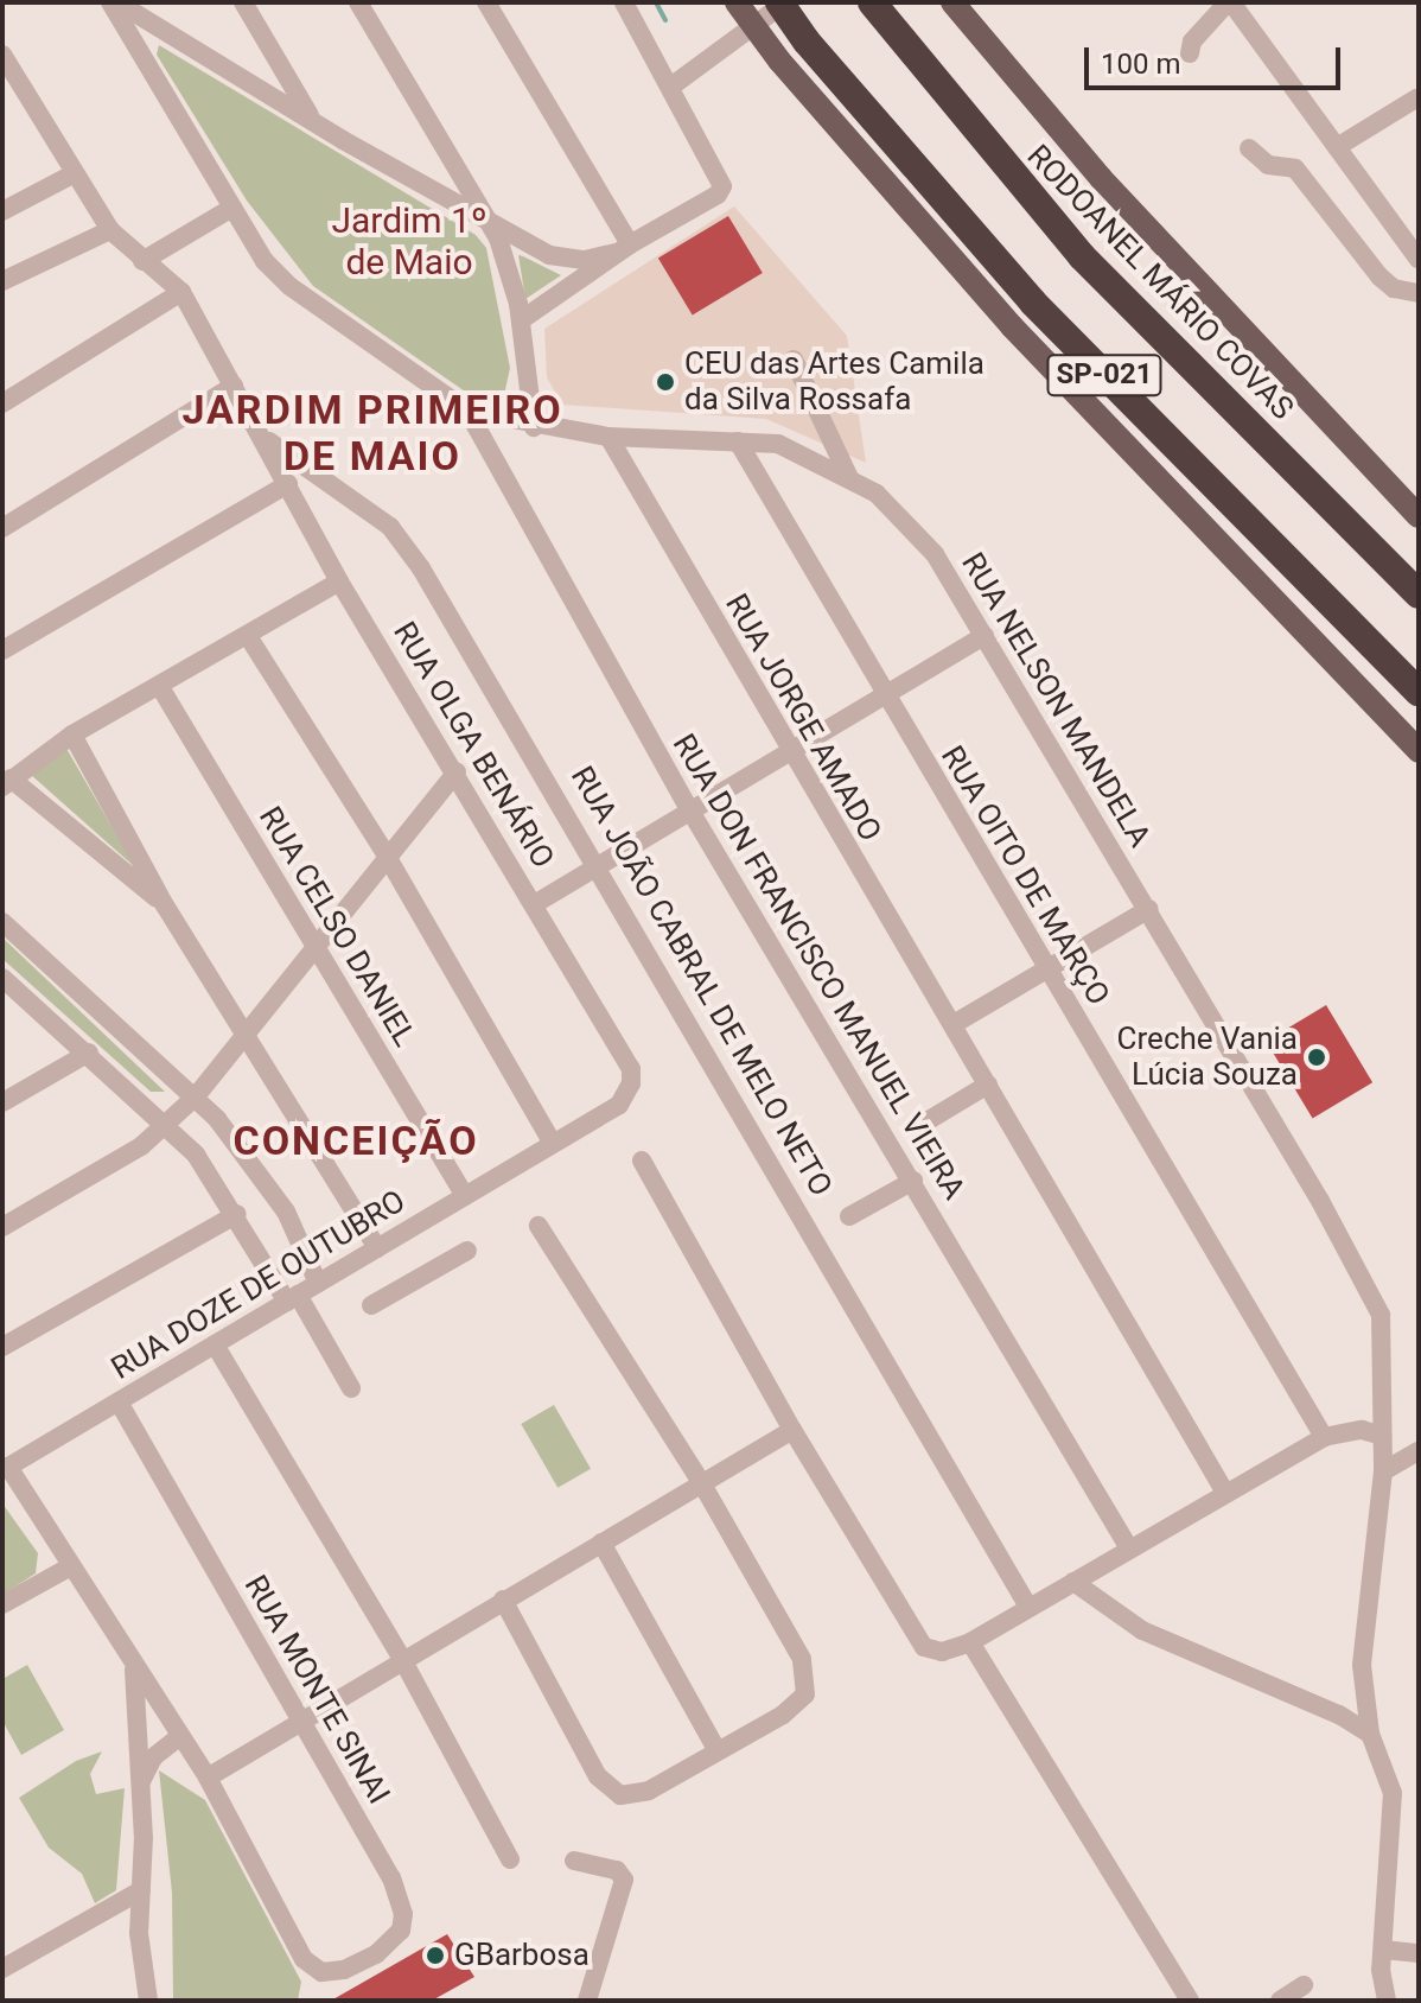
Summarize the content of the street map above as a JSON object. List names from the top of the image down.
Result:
{
  "streets": {
    "highway": ["RODOANEL MÁRIO COVAS", "SP-021"],
    "street": [
      "RUA NELSON MANDELA",
      "RUA JORGE AMADO",
      "RUA OLGA BENÁRIO",
      "RUA OITO DE MARÇO",
      "RUA CELSO DANIEL",
      "RUA DON FRANCISCO MANUEL VIEIRA",
      "RUA JOÃO CABRAL DE MELO NETO",
      "RUA DOZE DE OUTUBRO",
      "RUA MONTE SINAI"
    ]
  },
  "crossings": [
    ["RUA NELSON MANDELA", "RUA JORGE AMADO"],
    ["RUA NELSON MANDELA", "RUA OITO DE MARÇO"],
    ["RUA NELSON MANDELA", "RUA DON FRANCISCO MANUEL VIEIRA"],
    ["RUA OLGA BENÁRIO", "RUA JOÃO CABRAL DE MELO NETO"],
    ["RUA OLGA BENÁRIO", "RUA DOZE DE OUTUBRO"],
    ["RUA CELSO DANIEL", "RUA DOZE DE OUTUBRO"],
    ["RUA DOZE DE OUTUBRO", "RUA MONTE SINAI"]
  ],
  "districts": ["Jardim 1º de Maio", "JARDIM PRIMEIRO DE MAIO", "CONCEIÇÃO"],
  "places": ["CEU das Artes Camila da Silva Rossafa", "Creche Vania Lúcia Souza", "GBarbosa"],
  "scale_bar": "100 m"
}
